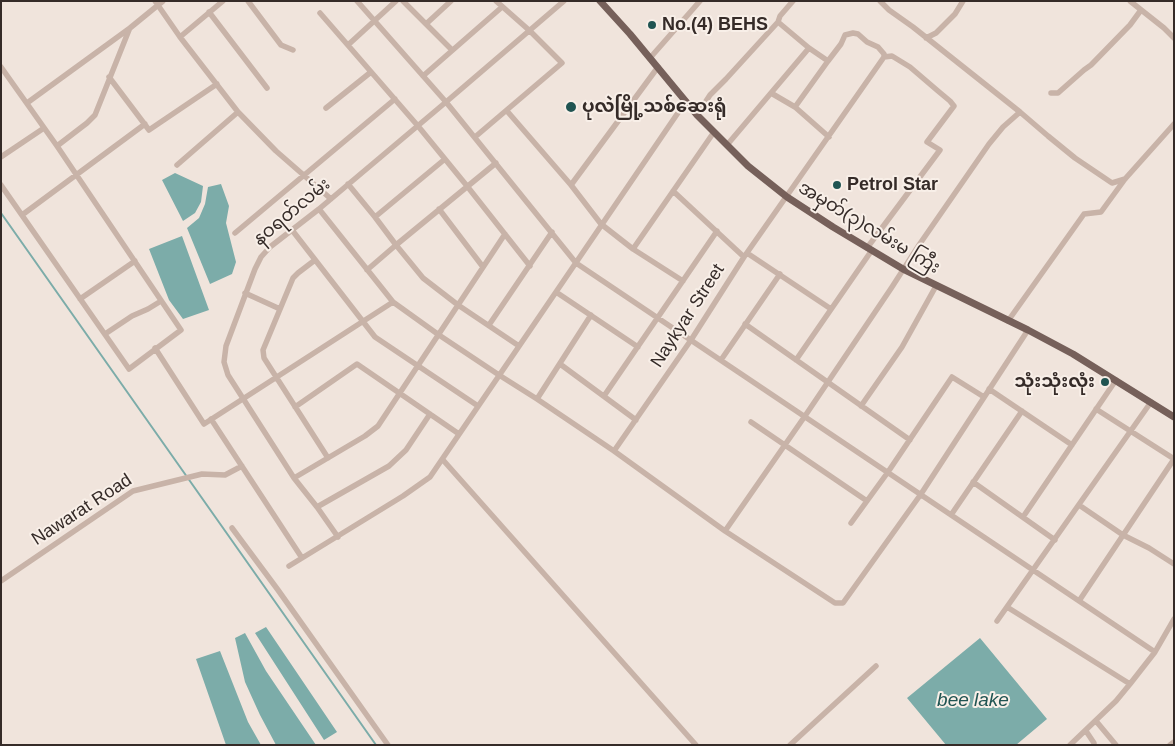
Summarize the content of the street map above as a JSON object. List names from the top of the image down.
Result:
{
  "streets": {
    "main road": ["အမှတ်(၃)လမ်းမ ကြီး"],
    "street": ["နဝရတ်လမ်း", "Naykyar Street", "Nawarat Road"]
  },
  "crossings": [
    ["အမှတ်(၃)လမ်းမ ကြီး", "Naykyar Street"]
  ],
  "water": ["bee lake"],
  "places": [
    "No.(4) BEHS",
    "ပုလဲမြို့သစ်ဆေးရုံ",
    "Petrol Star",
    "သုံးသုံးလုံး"
  ]
}
